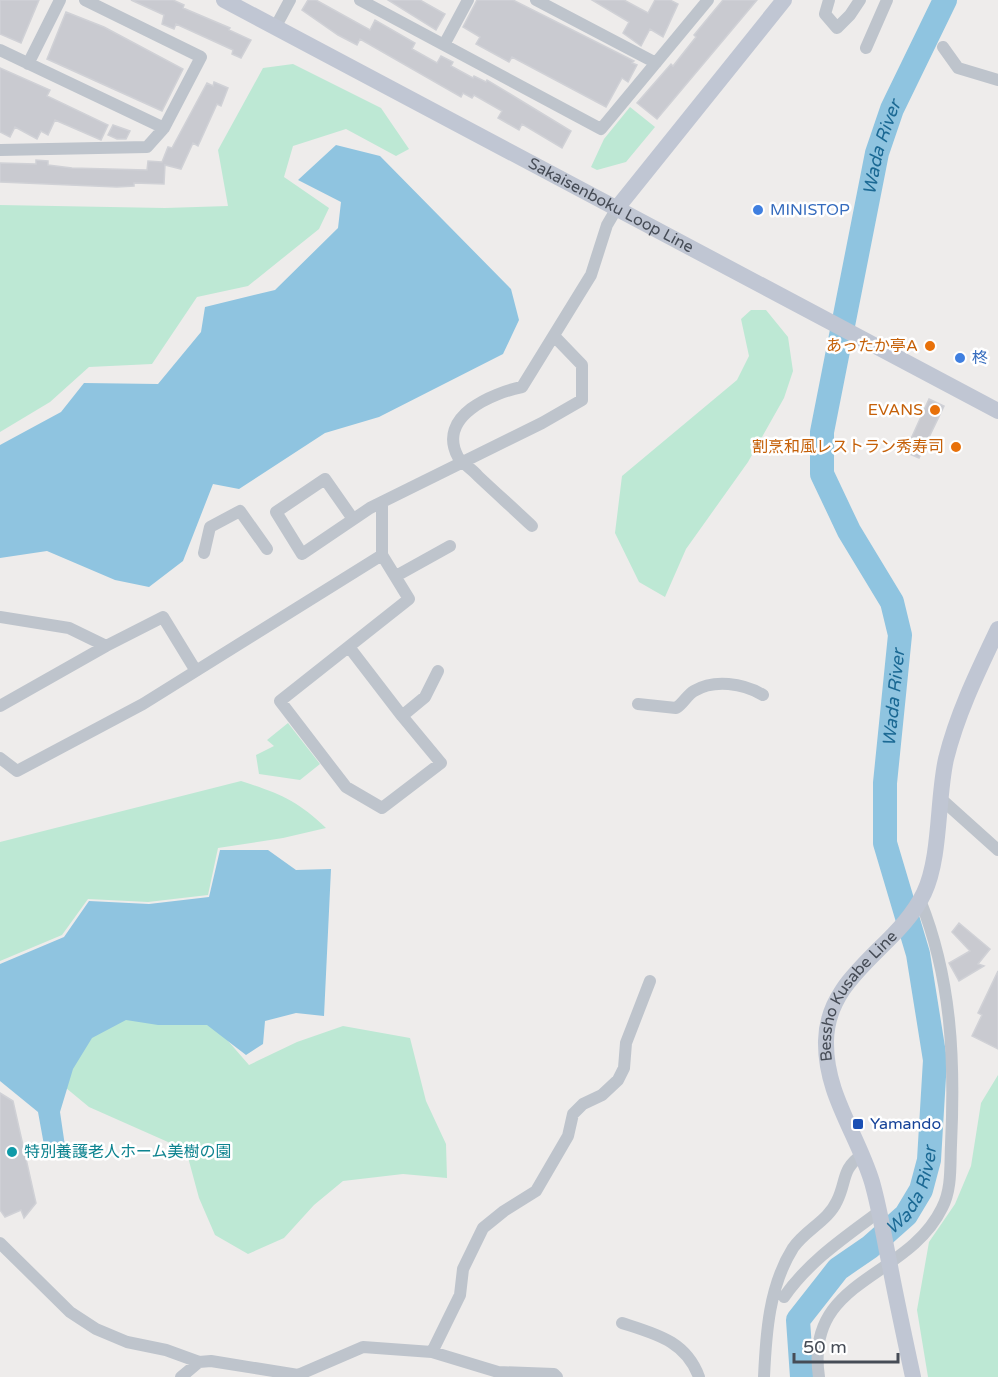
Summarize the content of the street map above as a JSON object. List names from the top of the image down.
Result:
{
  "streets": {
    "main road": ["Sakaisenboku Loop Line", "Bessho Kusabe Line"]
  },
  "water": ["Wada River"],
  "places": {
    "other": [
      "MINISTOP",
      "あったか亭A",
      "柊",
      "EVANS",
      "割烹和風レストラン秀寿司",
      "特別養護老人ホーム美樹の園"
    ],
    "transit": ["Yamando"]
  },
  "scale_bar": "50 m"
}
